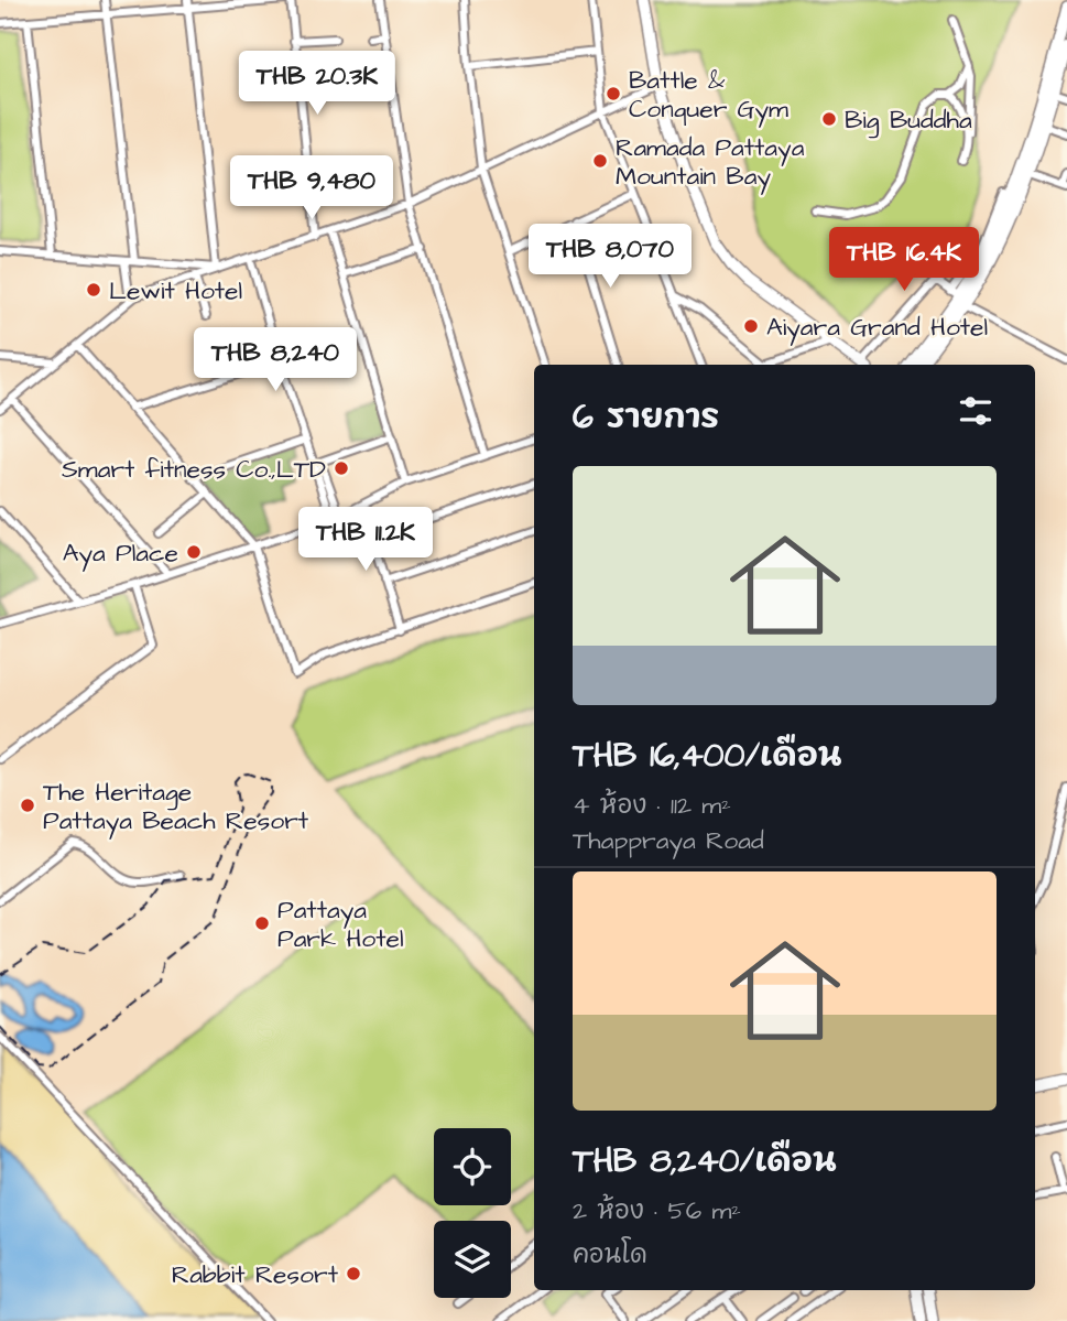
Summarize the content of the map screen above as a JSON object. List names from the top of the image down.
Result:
{
  "places": [
    "Battle & Conquer Gym",
    "Big Buddha",
    "Ramada Pattaya Mountain Bay",
    "Lewit Hotel",
    "Aiyara Grand Hotel",
    "Smart fitness Co.,LTD",
    "Aya Place",
    "The Heritage Pattaya Beach Resort",
    "Pattaya Park Hotel",
    "Rabbit Resort"
  ],
  "page": {
    "price": [
      "THB 20.3K",
      "THB 9,480",
      "THB 8,070",
      "THB 16.4K",
      "THB 8,240",
      "THB 11.2K"
    ],
    "heading": "6 รายการ",
    "list": [
      {
        "name": "THB 16,400/เดือน",
        "note": "4 ห้อง · 112 m² · Thappraya Road"
      },
      {
        "name": "THB 8,240/เดือน",
        "note": "2 ห้อง · 56 m² · คอนโด"
      }
    ]
  }
}
